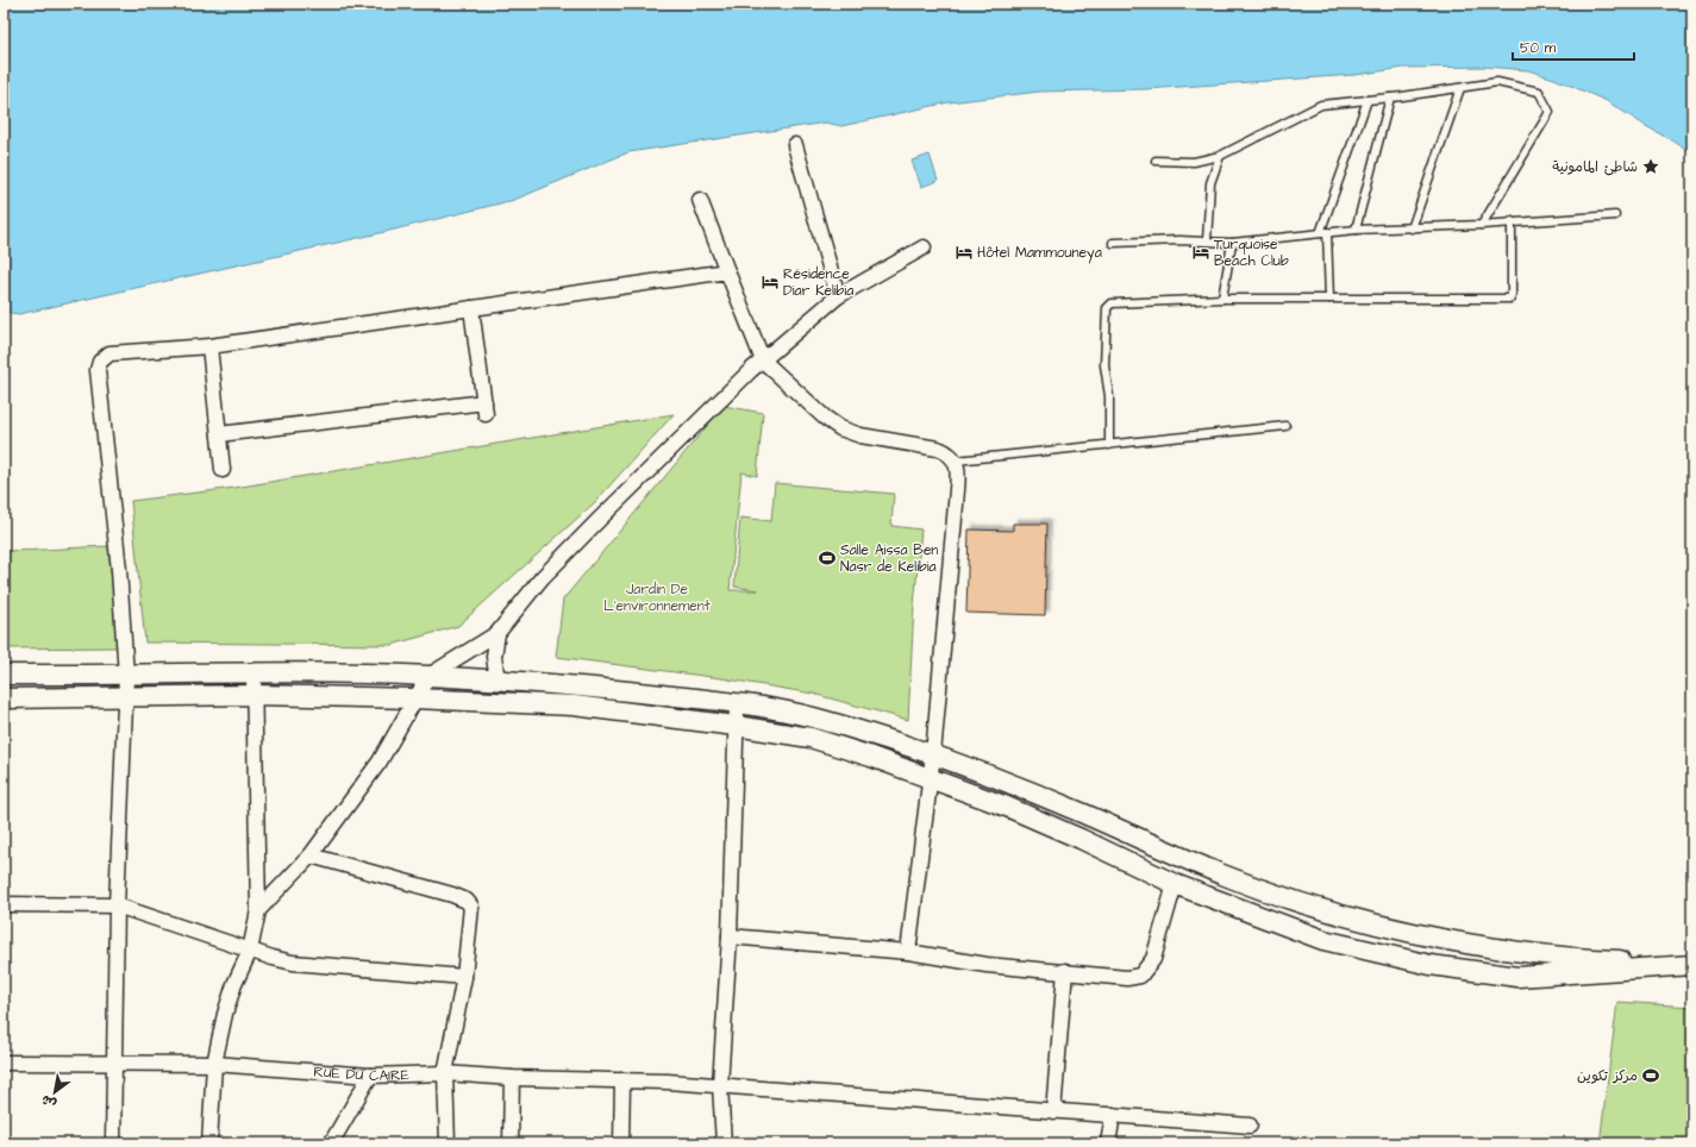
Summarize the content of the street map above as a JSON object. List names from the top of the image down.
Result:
{
  "streets": {
    "street": ["RUE DU CAIRE"]
  },
  "parks": ["Jardin De L'environnement"],
  "places": {
    "place": ["شاطئ المامونية"],
    "hotel": ["Hôtel Mammouneya", "Turquoise Beach Club", "Résidence Diar Kelibia"],
    "sports": ["Salle Aissa Ben Nasr de Kelibia", "مركز تكوين"]
  },
  "scale_bar": "50 m",
  "north": "bottom left"
}
